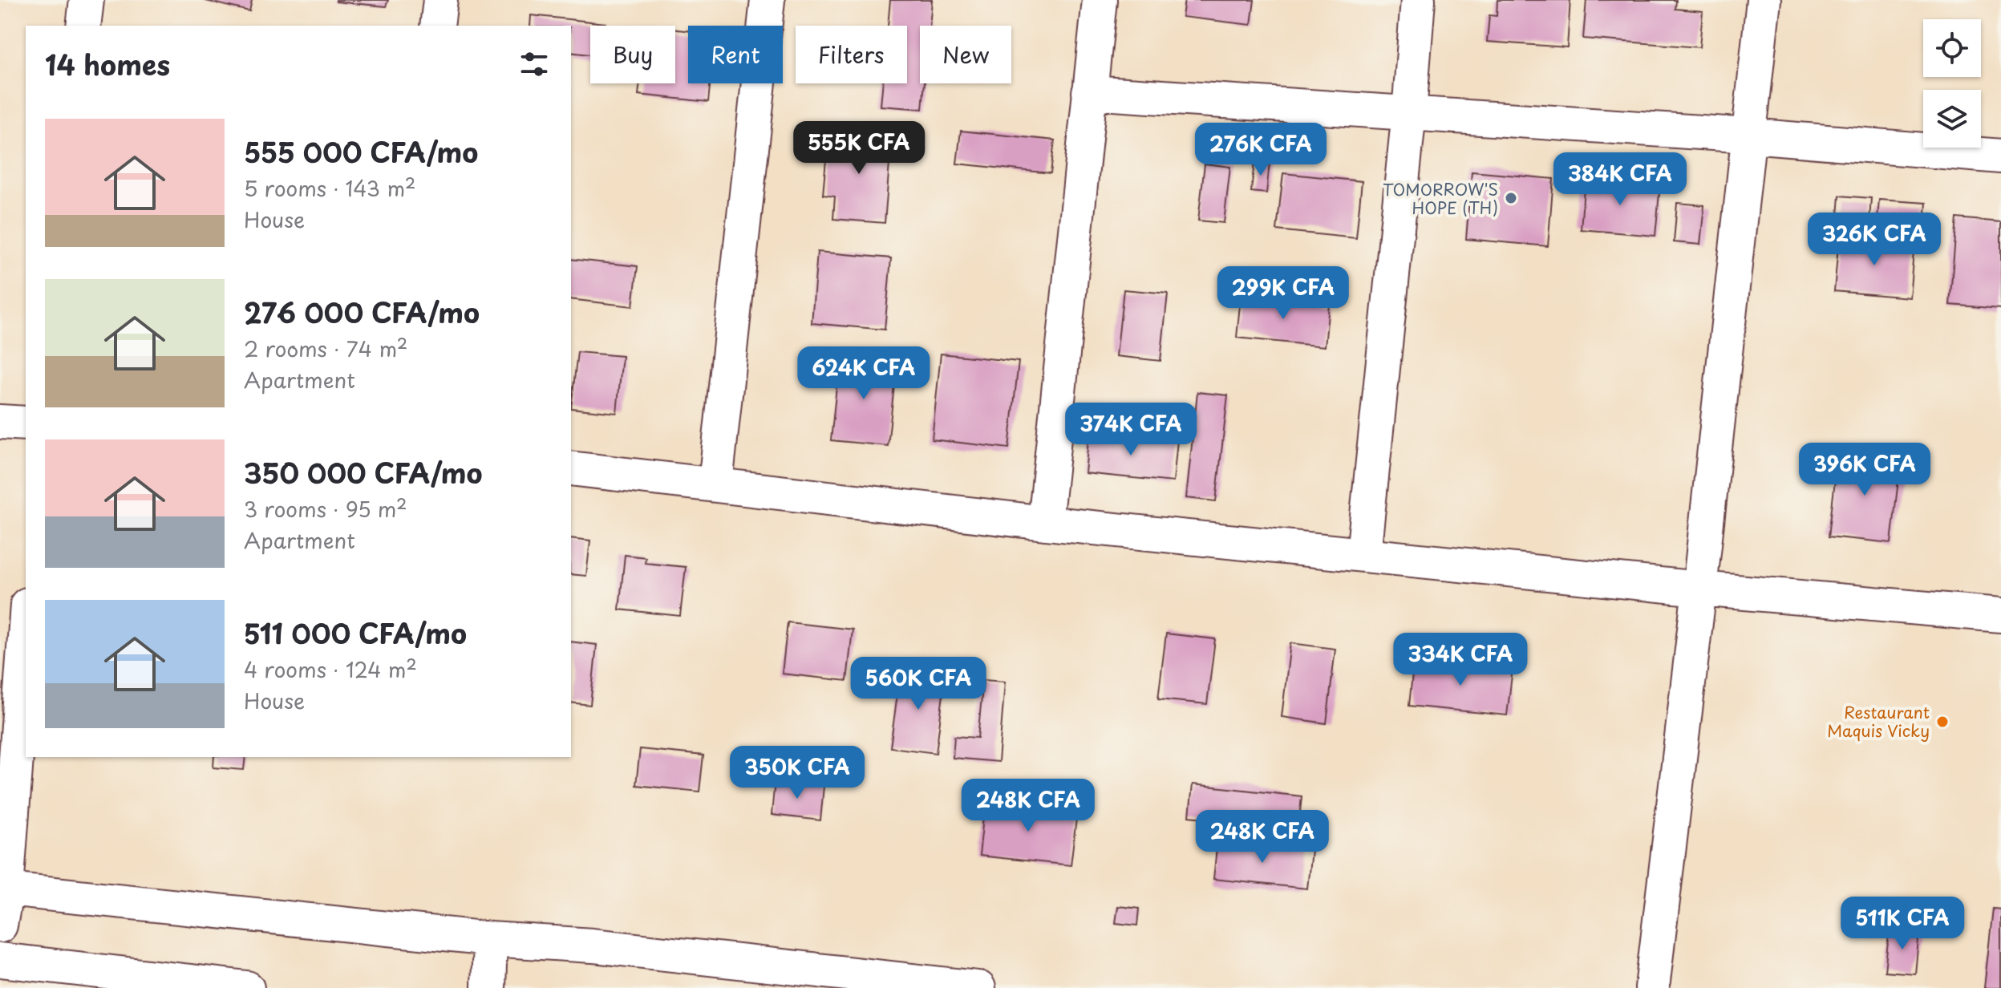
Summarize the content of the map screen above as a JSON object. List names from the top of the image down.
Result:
{
  "places": ["TOMORROW'S HOPE (TH)", "Restaurant Maquis Vicky"],
  "page": {
    "chip": [
      "Buy",
      "Rent",
      "Filters",
      "New"
    ],
    "heading": "14 homes",
    "list": [
      {
        "name": "555 000 CFA/mo",
        "note": "5 rooms · 143 m² · House"
      },
      {
        "name": "276 000 CFA/mo",
        "note": "2 rooms · 74 m² · Apartment"
      },
      {
        "name": "350 000 CFA/mo",
        "note": "3 rooms · 95 m² · Apartment"
      },
      {
        "name": "511 000 CFA/mo",
        "note": "4 rooms · 124 m² · House"
      }
    ],
    "price": [
      "555K CFA",
      "276K CFA",
      "384K CFA",
      "326K CFA",
      "299K CFA",
      "624K CFA",
      "374K CFA",
      "396K CFA",
      "334K CFA",
      "560K CFA",
      "350K CFA",
      "248K CFA",
      "248K CFA",
      "511K CFA"
    ]
  }
}
